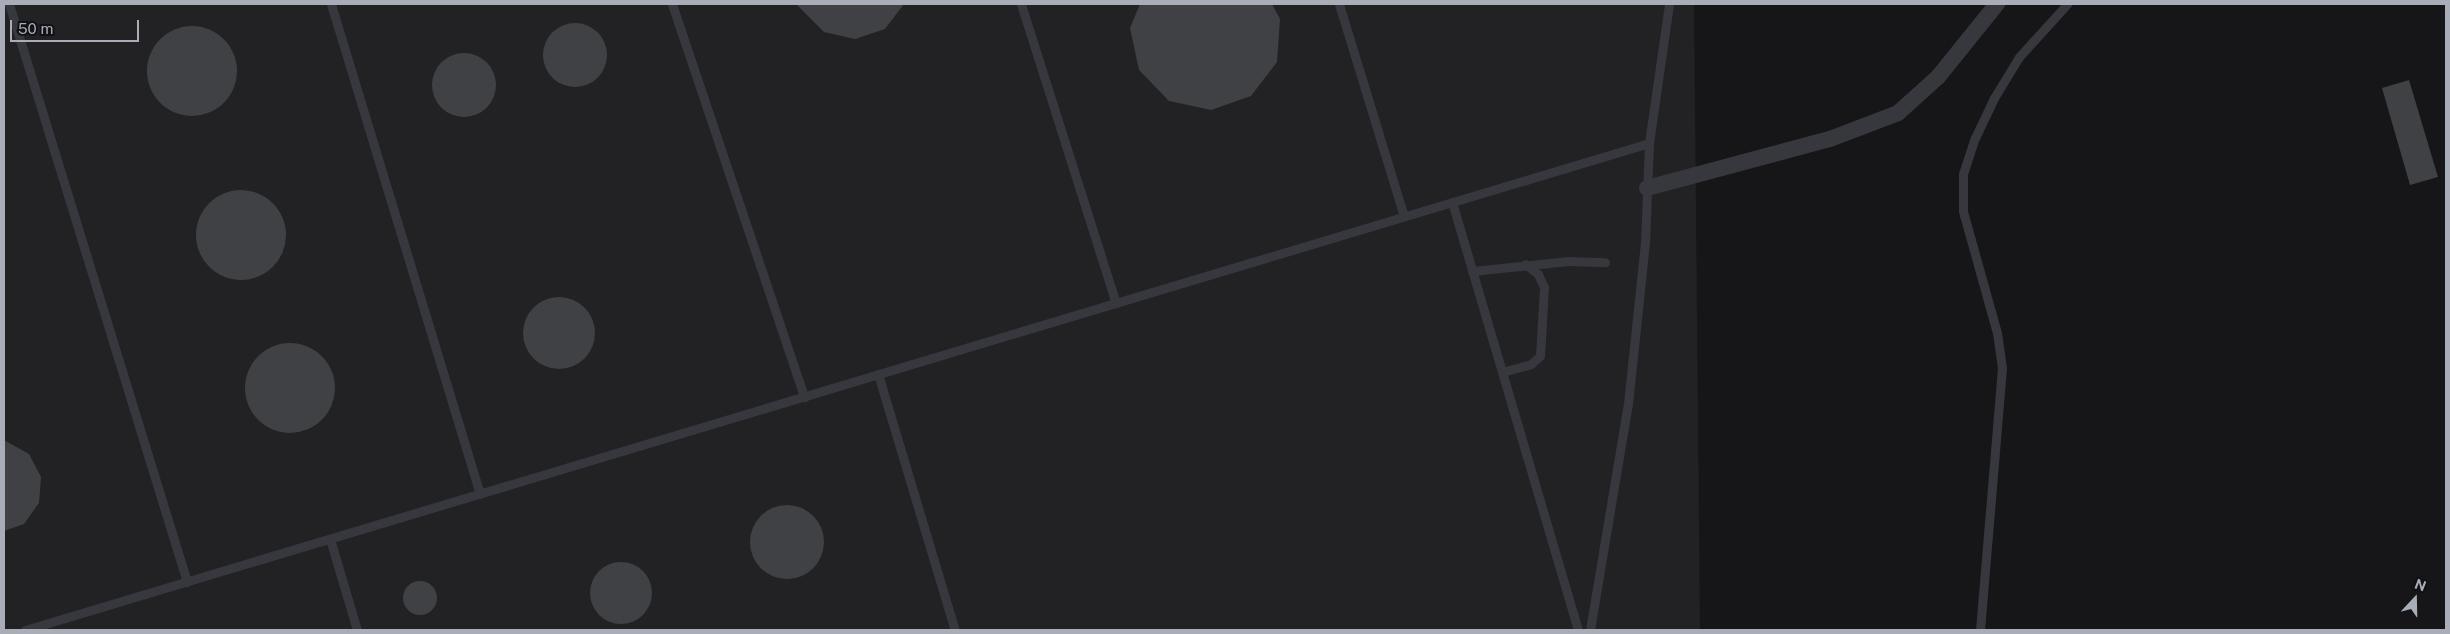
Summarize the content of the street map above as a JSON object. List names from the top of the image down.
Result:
{
  "scale_bar": "50 m",
  "north": "top"
}
